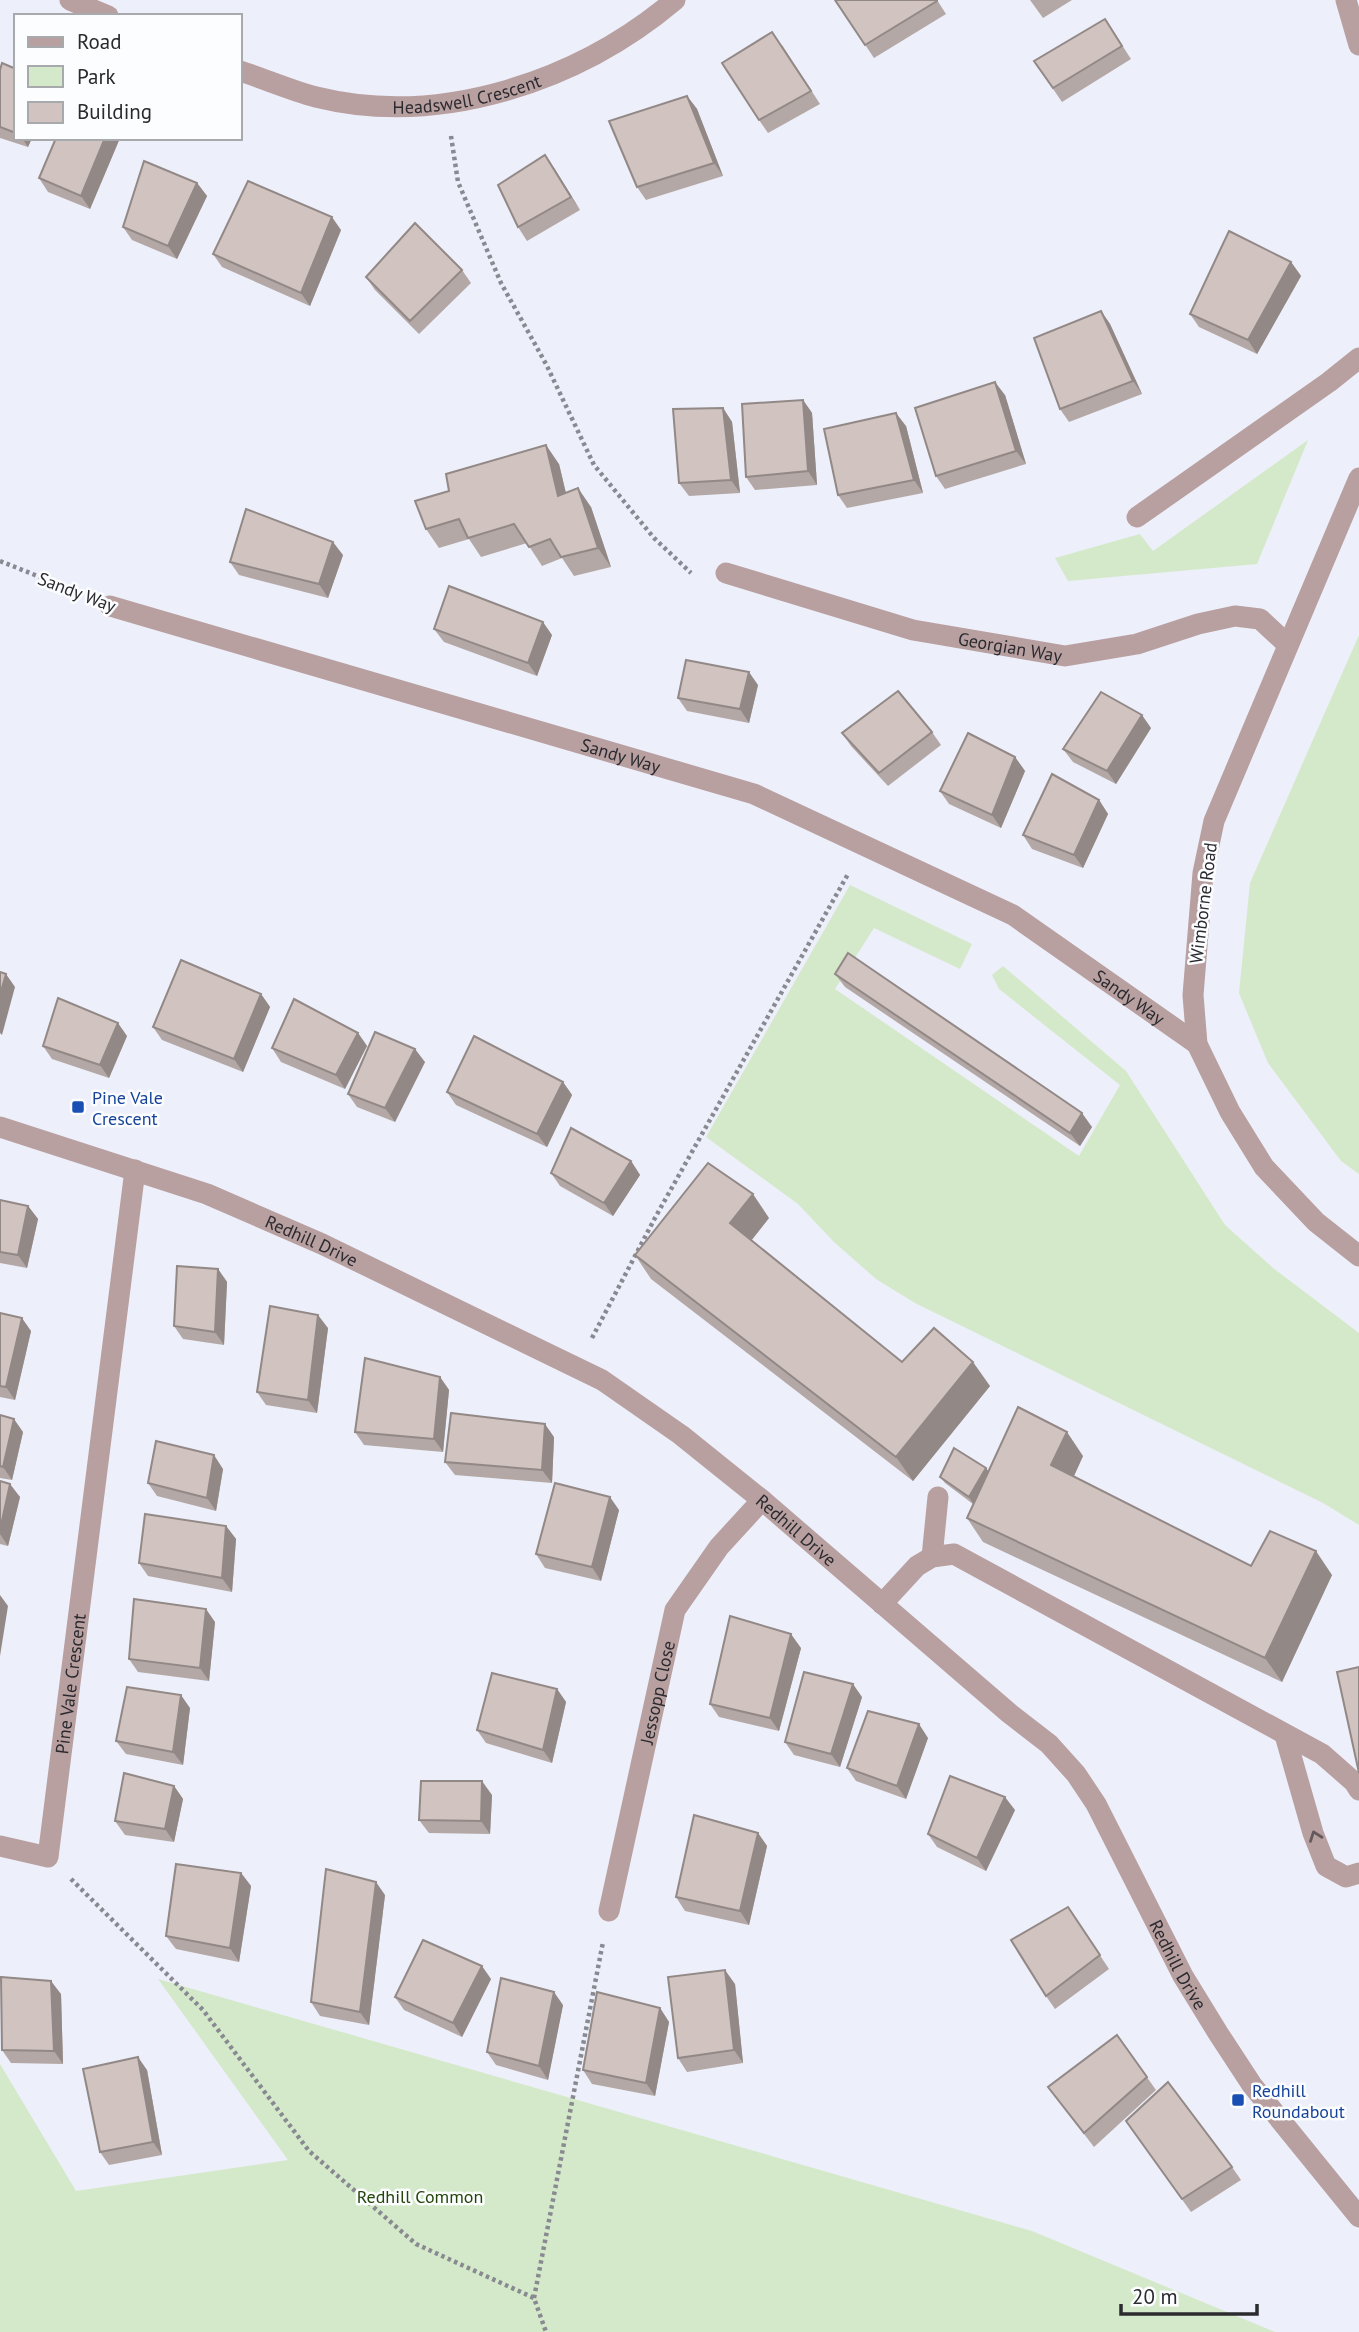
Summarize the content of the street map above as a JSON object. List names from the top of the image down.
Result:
{
  "streets": {
    "street": [
      "Headswell Crescent",
      "Sandy Way",
      "Georgian Way",
      "Wimborne Road",
      "Redhill Drive",
      "Pine Vale Crescent",
      "Jessopp Close"
    ]
  },
  "crossings": [
    ["Sandy Way", "Wimborne Road"],
    ["Georgian Way", "Wimborne Road"],
    ["Redhill Drive", "Pine Vale Crescent"],
    ["Redhill Drive", "Jessopp Close"]
  ],
  "parks": ["Redhill Common"],
  "places": {
    "transit": ["Pine Vale Crescent", "Redhill Roundabout"]
  },
  "legend": ["Road", "Park", "Building"],
  "scale_bar": "20 m"
}
